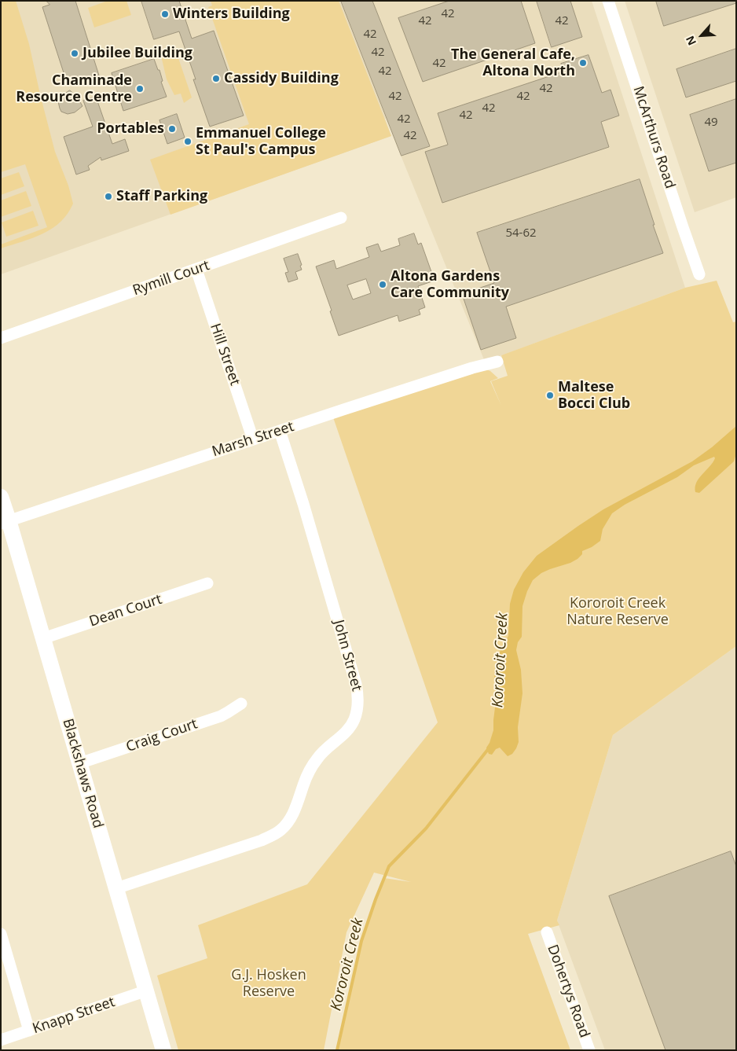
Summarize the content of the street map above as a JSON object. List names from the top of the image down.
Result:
{
  "streets": {
    "main road": ["Blackshaws Road"],
    "street": [
      "McArthurs Road",
      "Rymill Court",
      "Hill Street",
      "Marsh Street",
      "Dean Court",
      "John Street",
      "Craig Court",
      "Dohertys Road",
      "Knapp Street"
    ]
  },
  "crossings": [
    ["Rymill Court", "Hill Street"],
    ["Hill Street", "Marsh Street"],
    ["Marsh Street", "John Street"],
    ["Marsh Street", "Blackshaws Road"],
    ["Dean Court", "Blackshaws Road"],
    ["John Street", "Blackshaws Road"],
    ["Craig Court", "Blackshaws Road"],
    ["Blackshaws Road", "Knapp Street"]
  ],
  "water": ["Kororoit Creek"],
  "parks": ["Kororoit Creek Nature Reserve", "G.J. Hosken Reserve"],
  "places": [
    "Winters Building",
    "Jubilee Building",
    "The General Cafe, Altona North",
    "Cassidy Building",
    "Chaminade Resource Centre",
    "Portables",
    "Emmanuel College St Paul's Campus",
    "Staff Parking",
    "Altona Gardens Care Community",
    "Maltese Bocci Club"
  ],
  "house_numbers": [
    "42",
    "42",
    "42",
    "42",
    "42",
    "42",
    "42",
    "42",
    "42",
    "42",
    "42",
    "42",
    "42",
    "49",
    "42",
    "54-62"
  ],
  "north": "bottom left"
}
